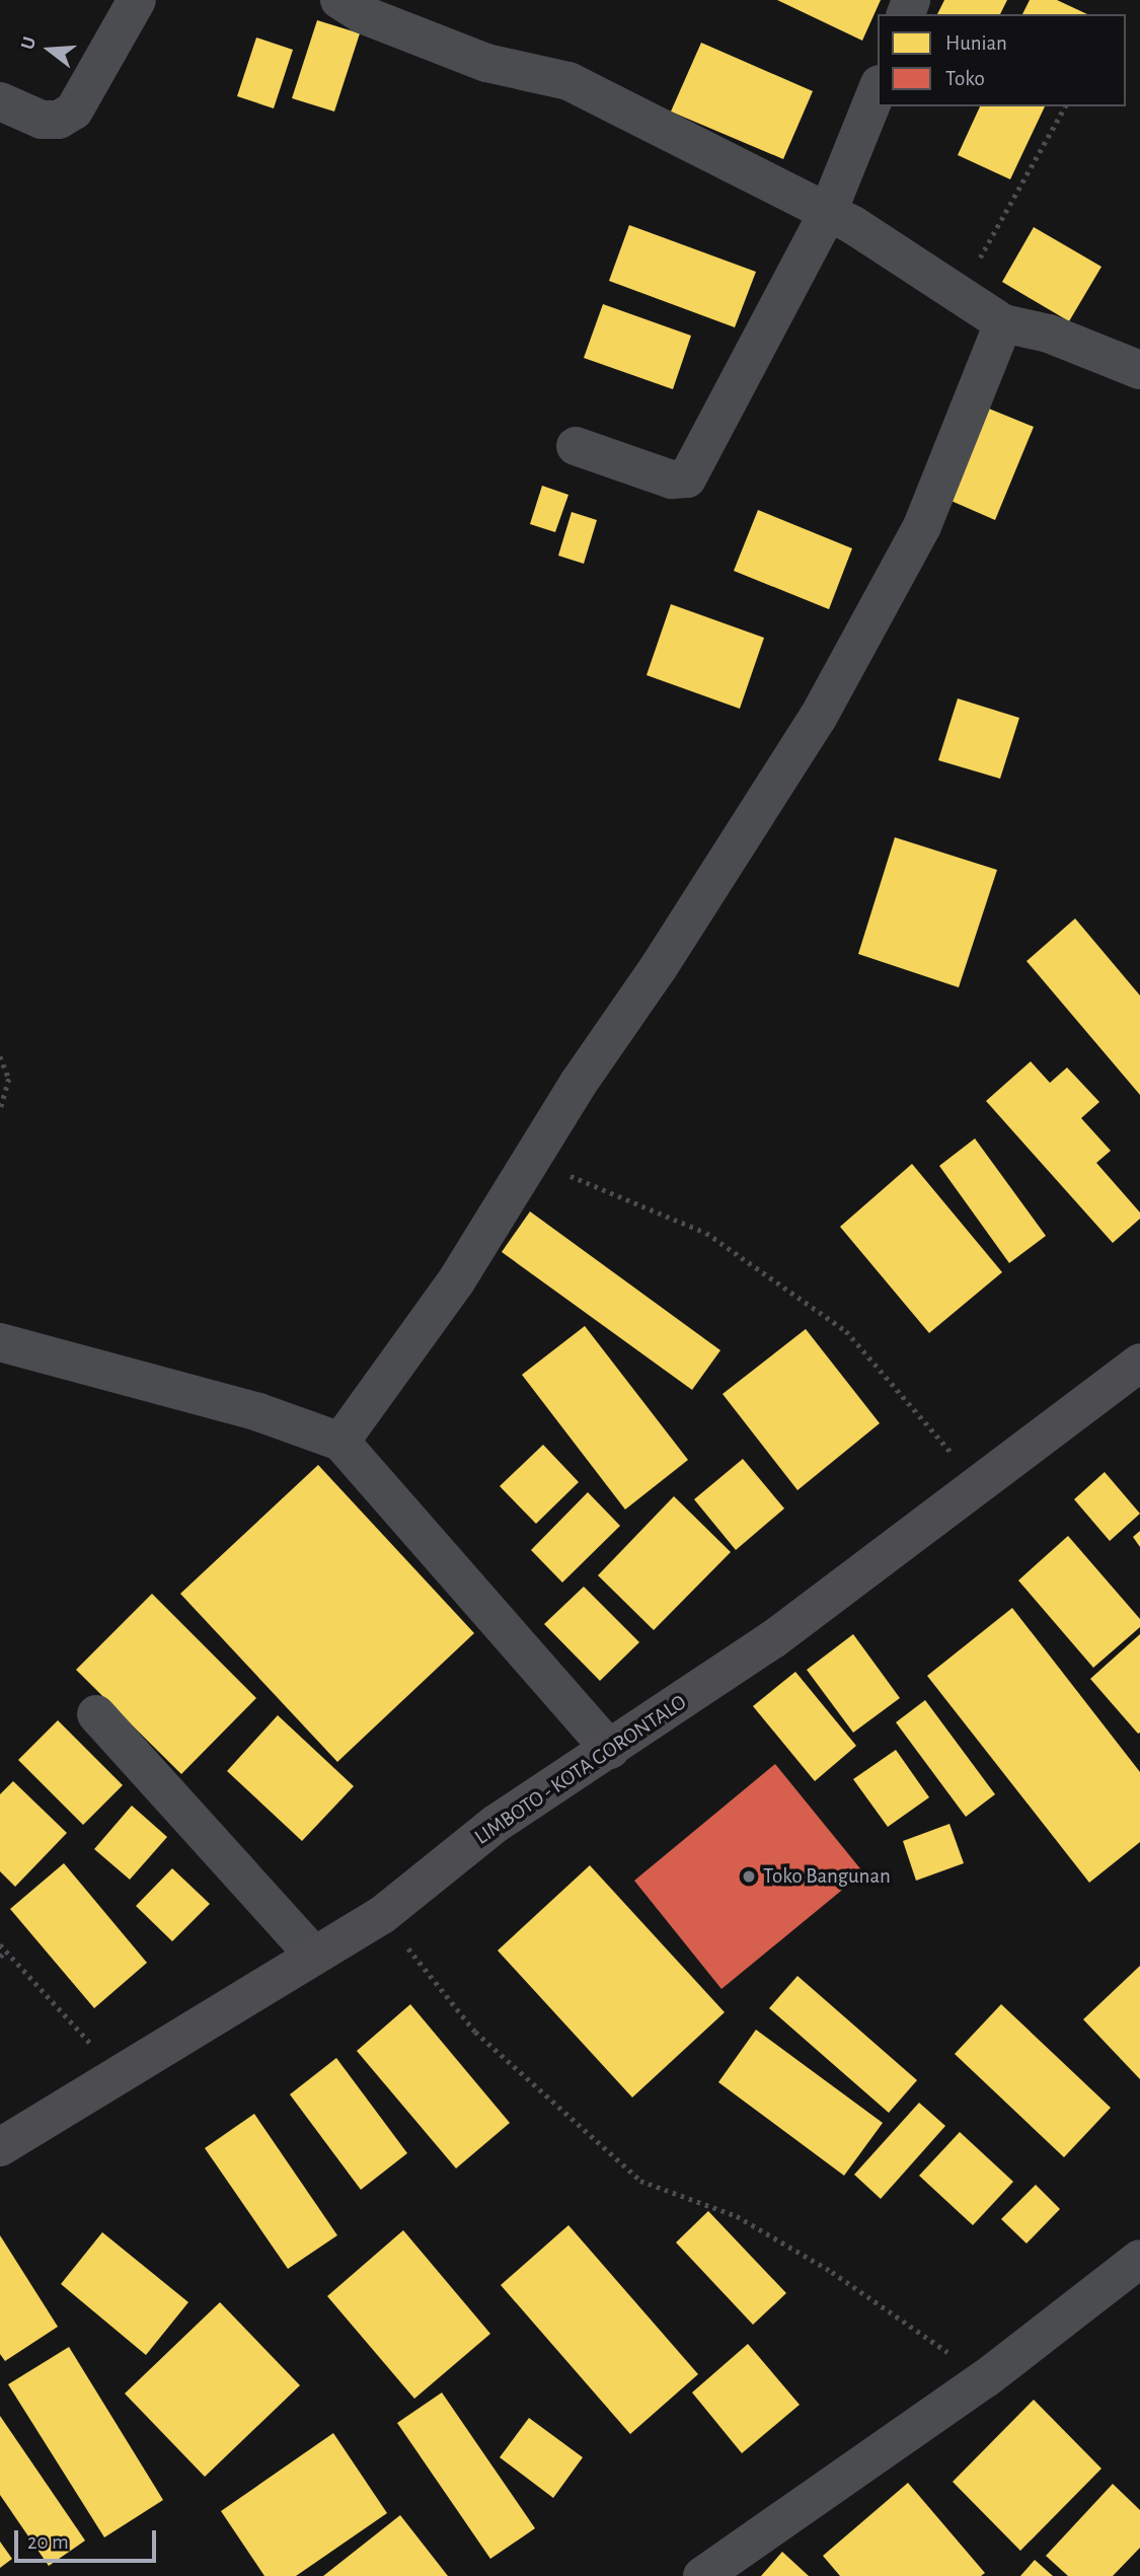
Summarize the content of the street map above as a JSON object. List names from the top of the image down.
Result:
{
  "streets": {
    "highway": ["LIMBOTO - KOTA GORONTALO"]
  },
  "places": ["Toko Bangunan"],
  "legend": ["Hunian", "Toko"],
  "scale_bar": "20 m",
  "north": "left"
}
